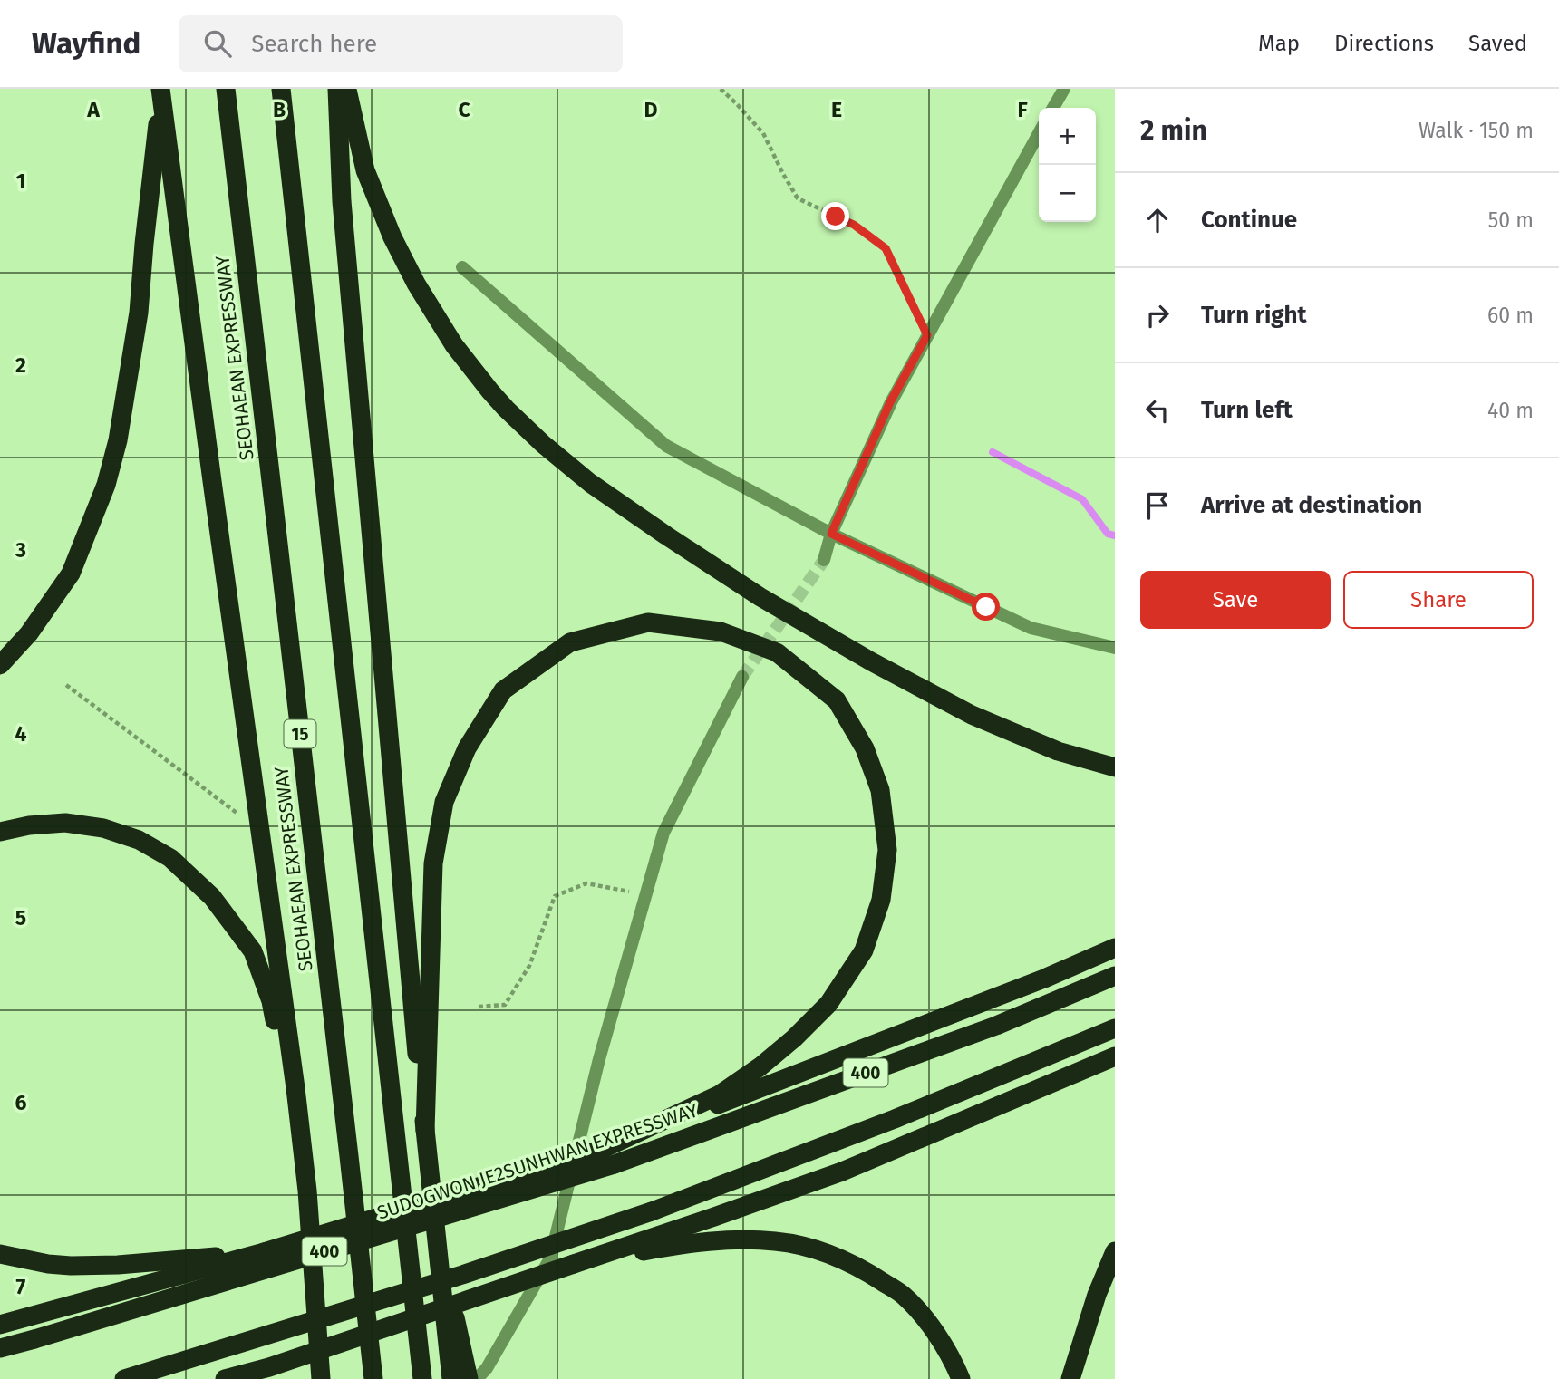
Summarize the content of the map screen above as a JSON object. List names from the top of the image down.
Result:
{
  "streets": {
    "highway": [
      "SEOHAEAN EXPRESSWAY",
      "15",
      "400",
      "SUDOGWON JE2SUNHWAN EXPRESSWAY"
    ]
  },
  "page": {
    "header": "Wayfind",
    "search": "Search here",
    "nav": ["Map", "Directions", "Saved"],
    "heading": ["2 min", "Walk · 150 m"],
    "map_buttons": ["+", "−"],
    "list": [
      ["Continue", "50 m"],
      ["Turn right", "60 m"],
      ["Turn left", "40 m"],
      "Arrive at destination"
    ],
    "buttons": ["Save", "Share"]
  },
  "grid": {
    "columns": [
      "A",
      "B",
      "C",
      "D",
      "E",
      "F"
    ],
    "rows": [
      "1",
      "2",
      "3",
      "4",
      "5",
      "6",
      "7"
    ]
  }
}
